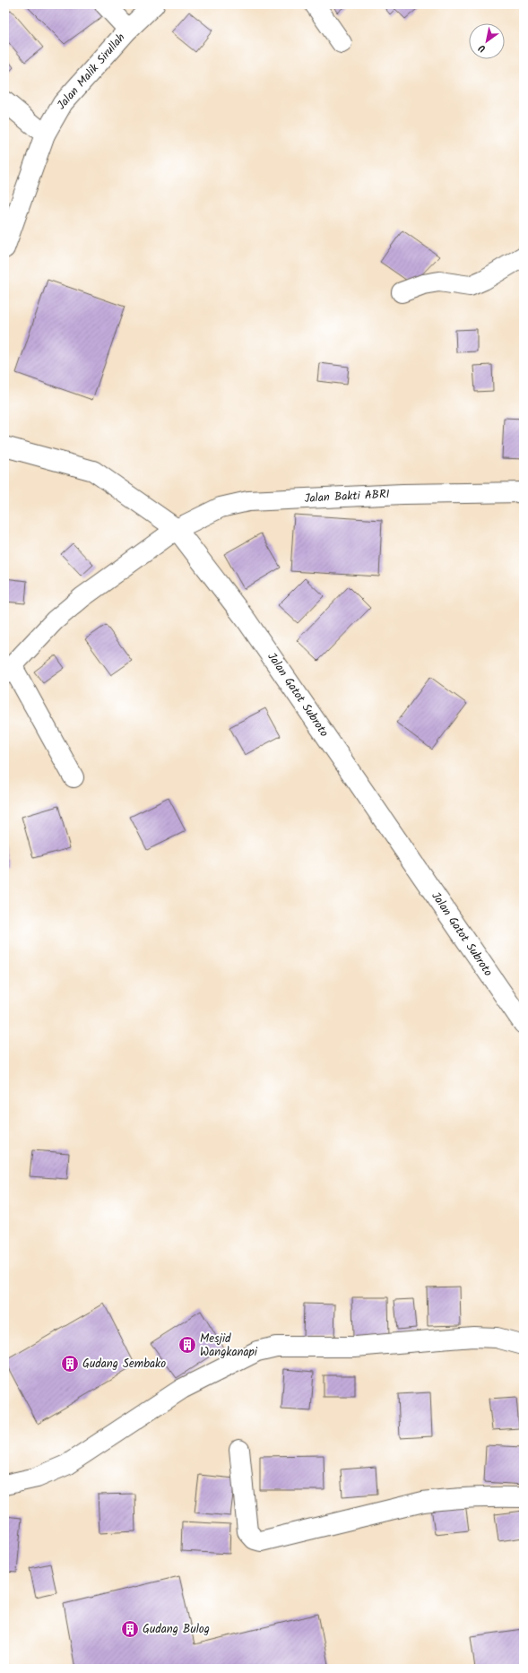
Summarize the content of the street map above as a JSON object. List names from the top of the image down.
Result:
{
  "streets": {
    "street": ["Jalan Malik Sirullah", "Jalan Bakti ABRI", "Jalan Gatot Subroto"]
  },
  "crossings": [
    ["Jalan Bakti ABRI", "Jalan Gatot Subroto"]
  ],
  "places": {
    "building": ["Mesjid Wangkanapi", "Gudang Sembako", "Gudang Bulog"]
  },
  "north": "bottom left"
}
